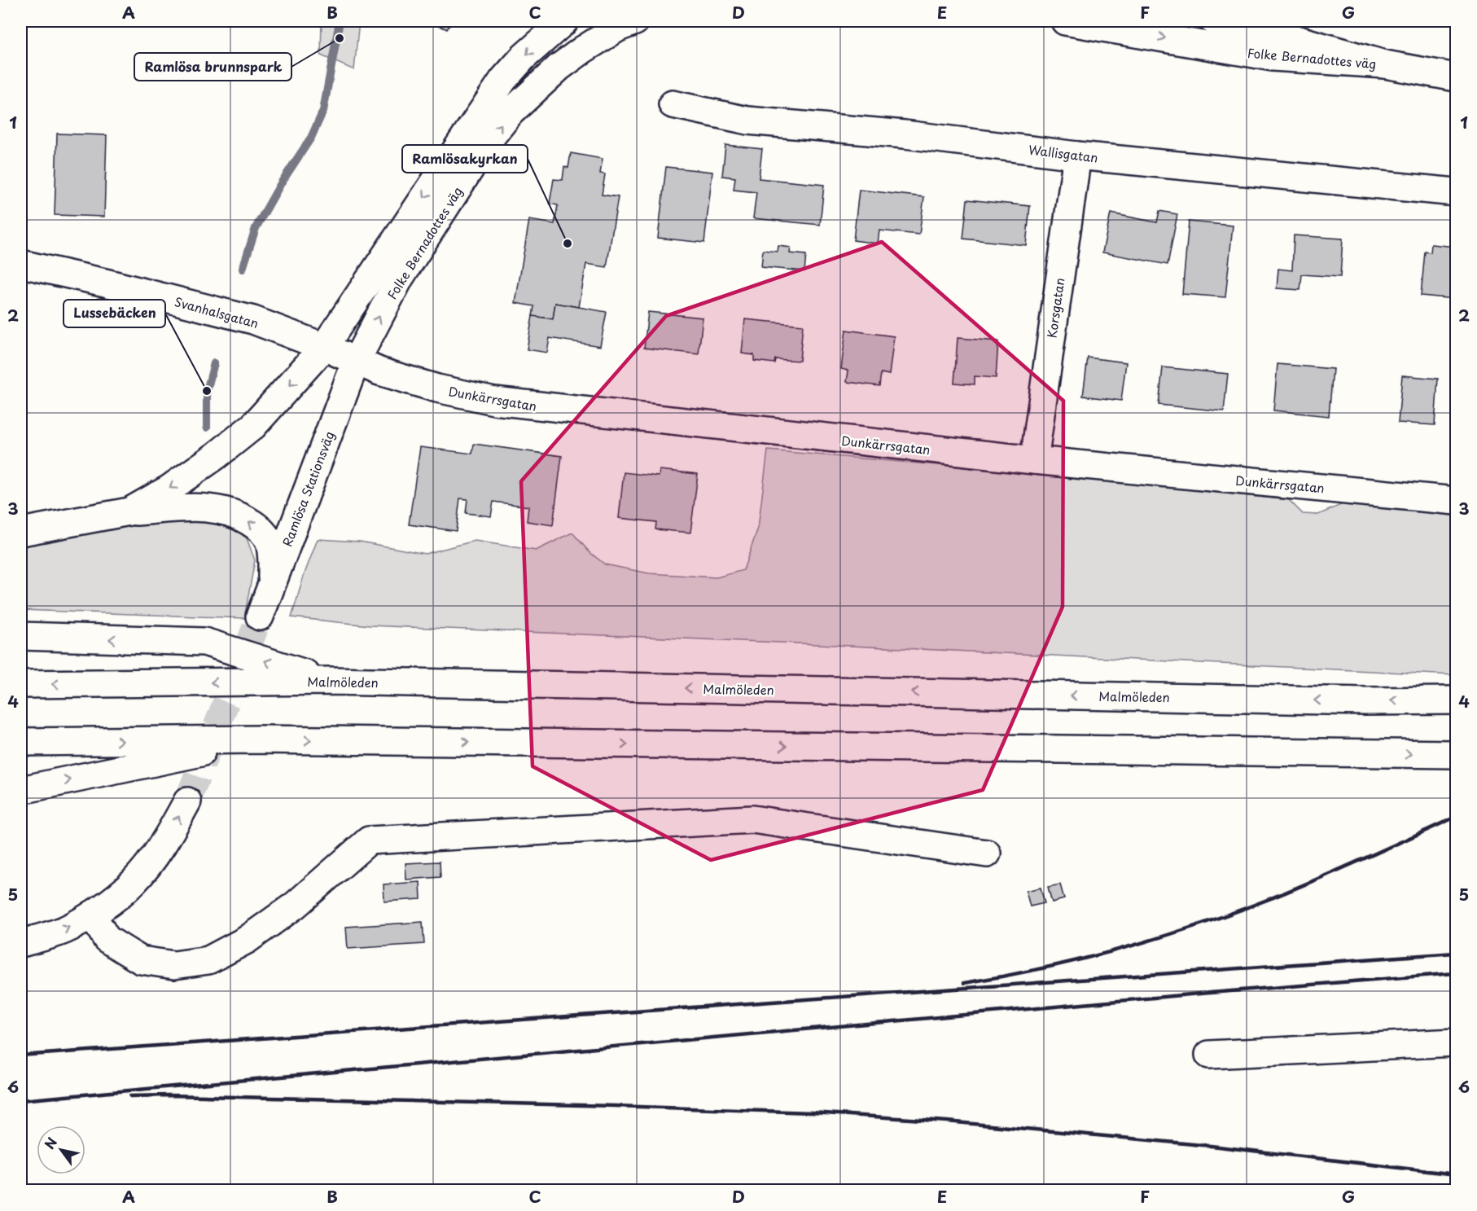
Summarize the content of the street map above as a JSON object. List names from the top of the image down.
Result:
{
  "streets": {
    "main road": [
      "Folke Bernadottes väg",
      "Wallisgatan",
      "Korsgatan",
      "Svanhalsgatan",
      "Dunkärrsgatan",
      "Ramlösa Stationsväg",
      "Malmöleden"
    ]
  },
  "crossings": [
    ["Folke Bernadottes väg", "Svanhalsgatan"],
    ["Folke Bernadottes väg", "Dunkärrsgatan"],
    ["Folke Bernadottes väg", "Ramlösa Stationsväg"],
    ["Wallisgatan", "Korsgatan"],
    ["Korsgatan", "Dunkärrsgatan"],
    ["Svanhalsgatan", "Dunkärrsgatan"],
    ["Dunkärrsgatan", "Ramlösa Stationsväg"]
  ],
  "places": ["Ramlösa brunnspark", "Ramlösakyrkan", "Lussebäcken"],
  "north": "top left",
  "grid": {
    "columns": [
      "A",
      "B",
      "C",
      "D",
      "E",
      "F",
      "G"
    ],
    "rows": [
      "1",
      "2",
      "3",
      "4",
      "5",
      "6"
    ]
  }
}
